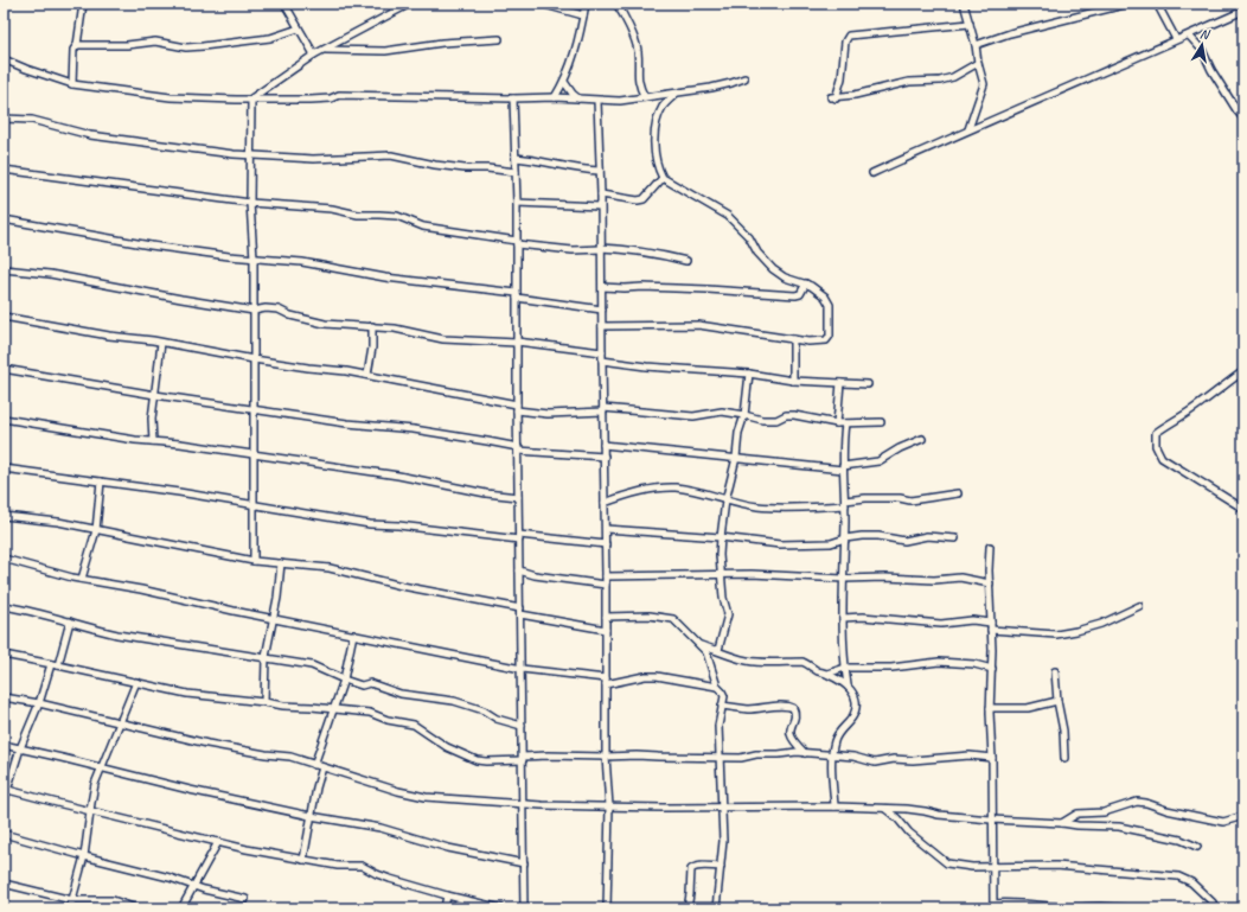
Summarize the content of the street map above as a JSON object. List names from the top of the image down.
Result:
{
  "north": "top"
}
